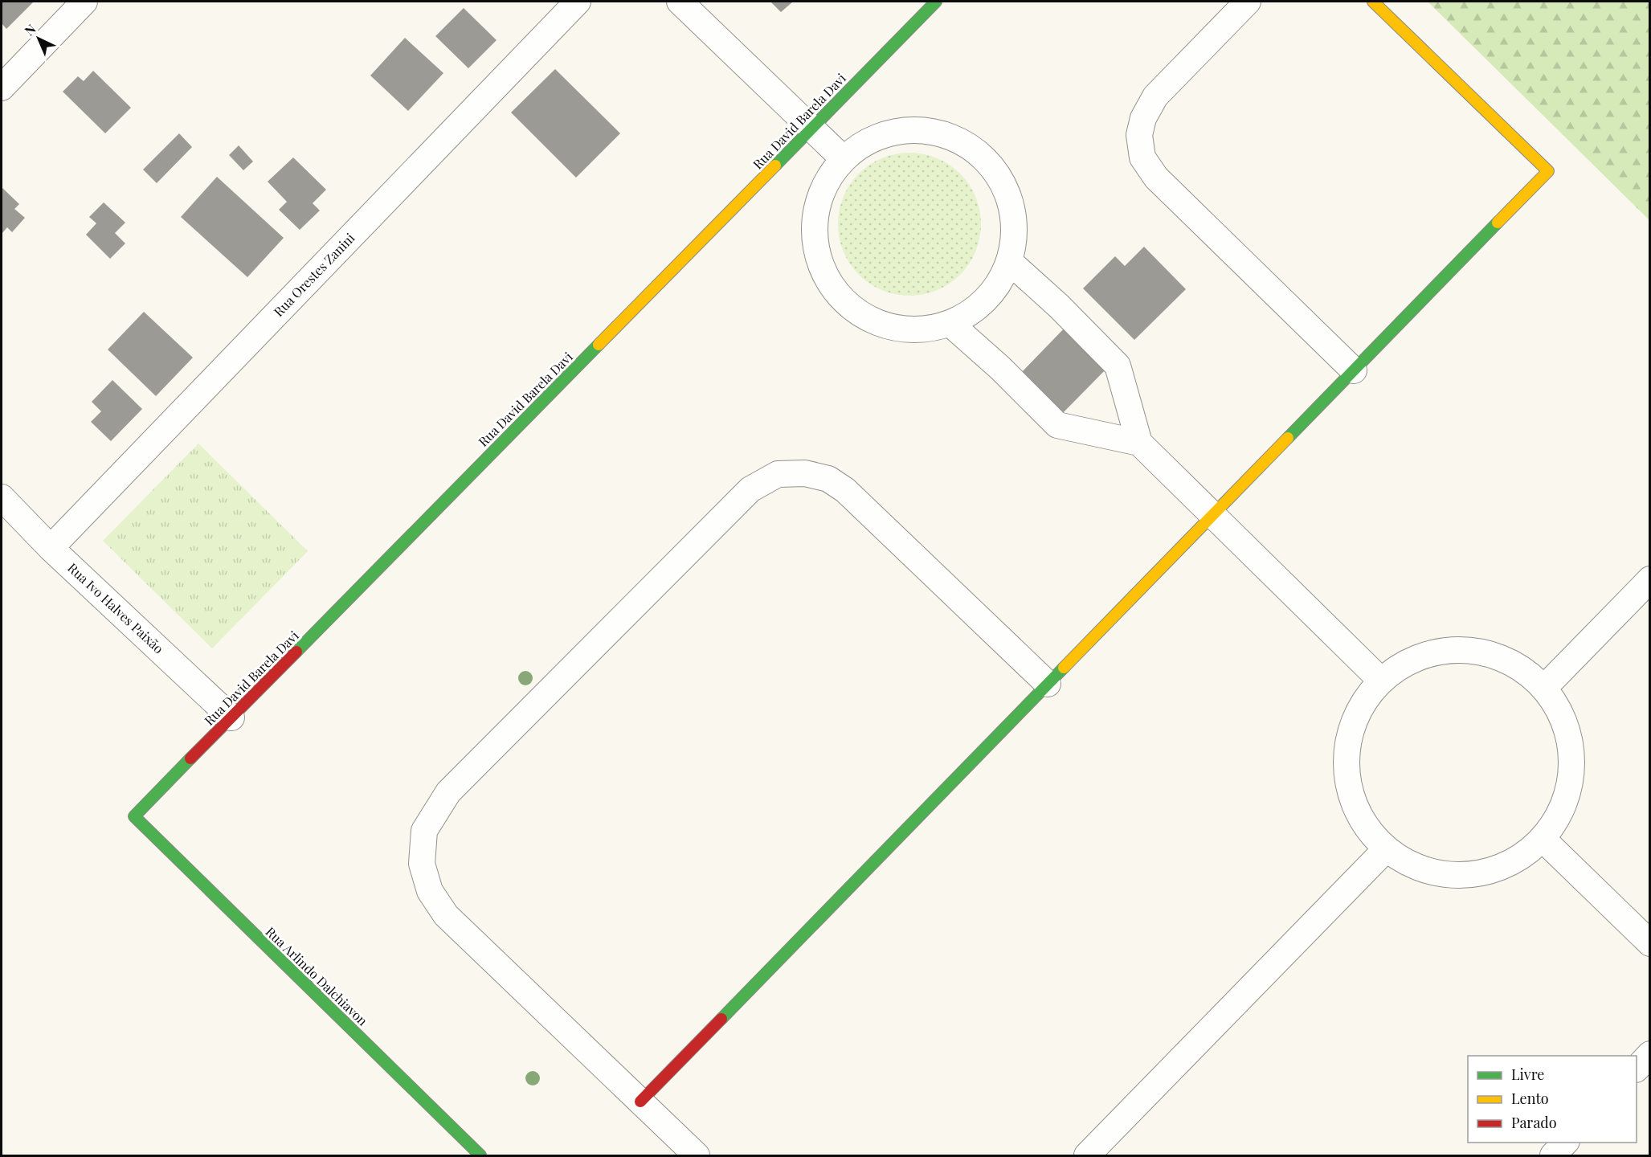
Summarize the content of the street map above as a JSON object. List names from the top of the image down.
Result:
{
  "streets": {
    "street": [
      "Rua David Barela Davi",
      "Rua Orestes Zanini",
      "Rua Ivo Halves Paixão",
      "Rua Arlindo Dalchiavon"
    ]
  },
  "crossings": [
    ["Rua David Barela Davi", "Rua Ivo Halves Paixão"],
    ["Rua David Barela Davi", "Rua Arlindo Dalchiavon"],
    ["Rua Orestes Zanini", "Rua Ivo Halves Paixão"]
  ],
  "legend": ["Livre", "Lento", "Parado"],
  "north": "top left"
}
